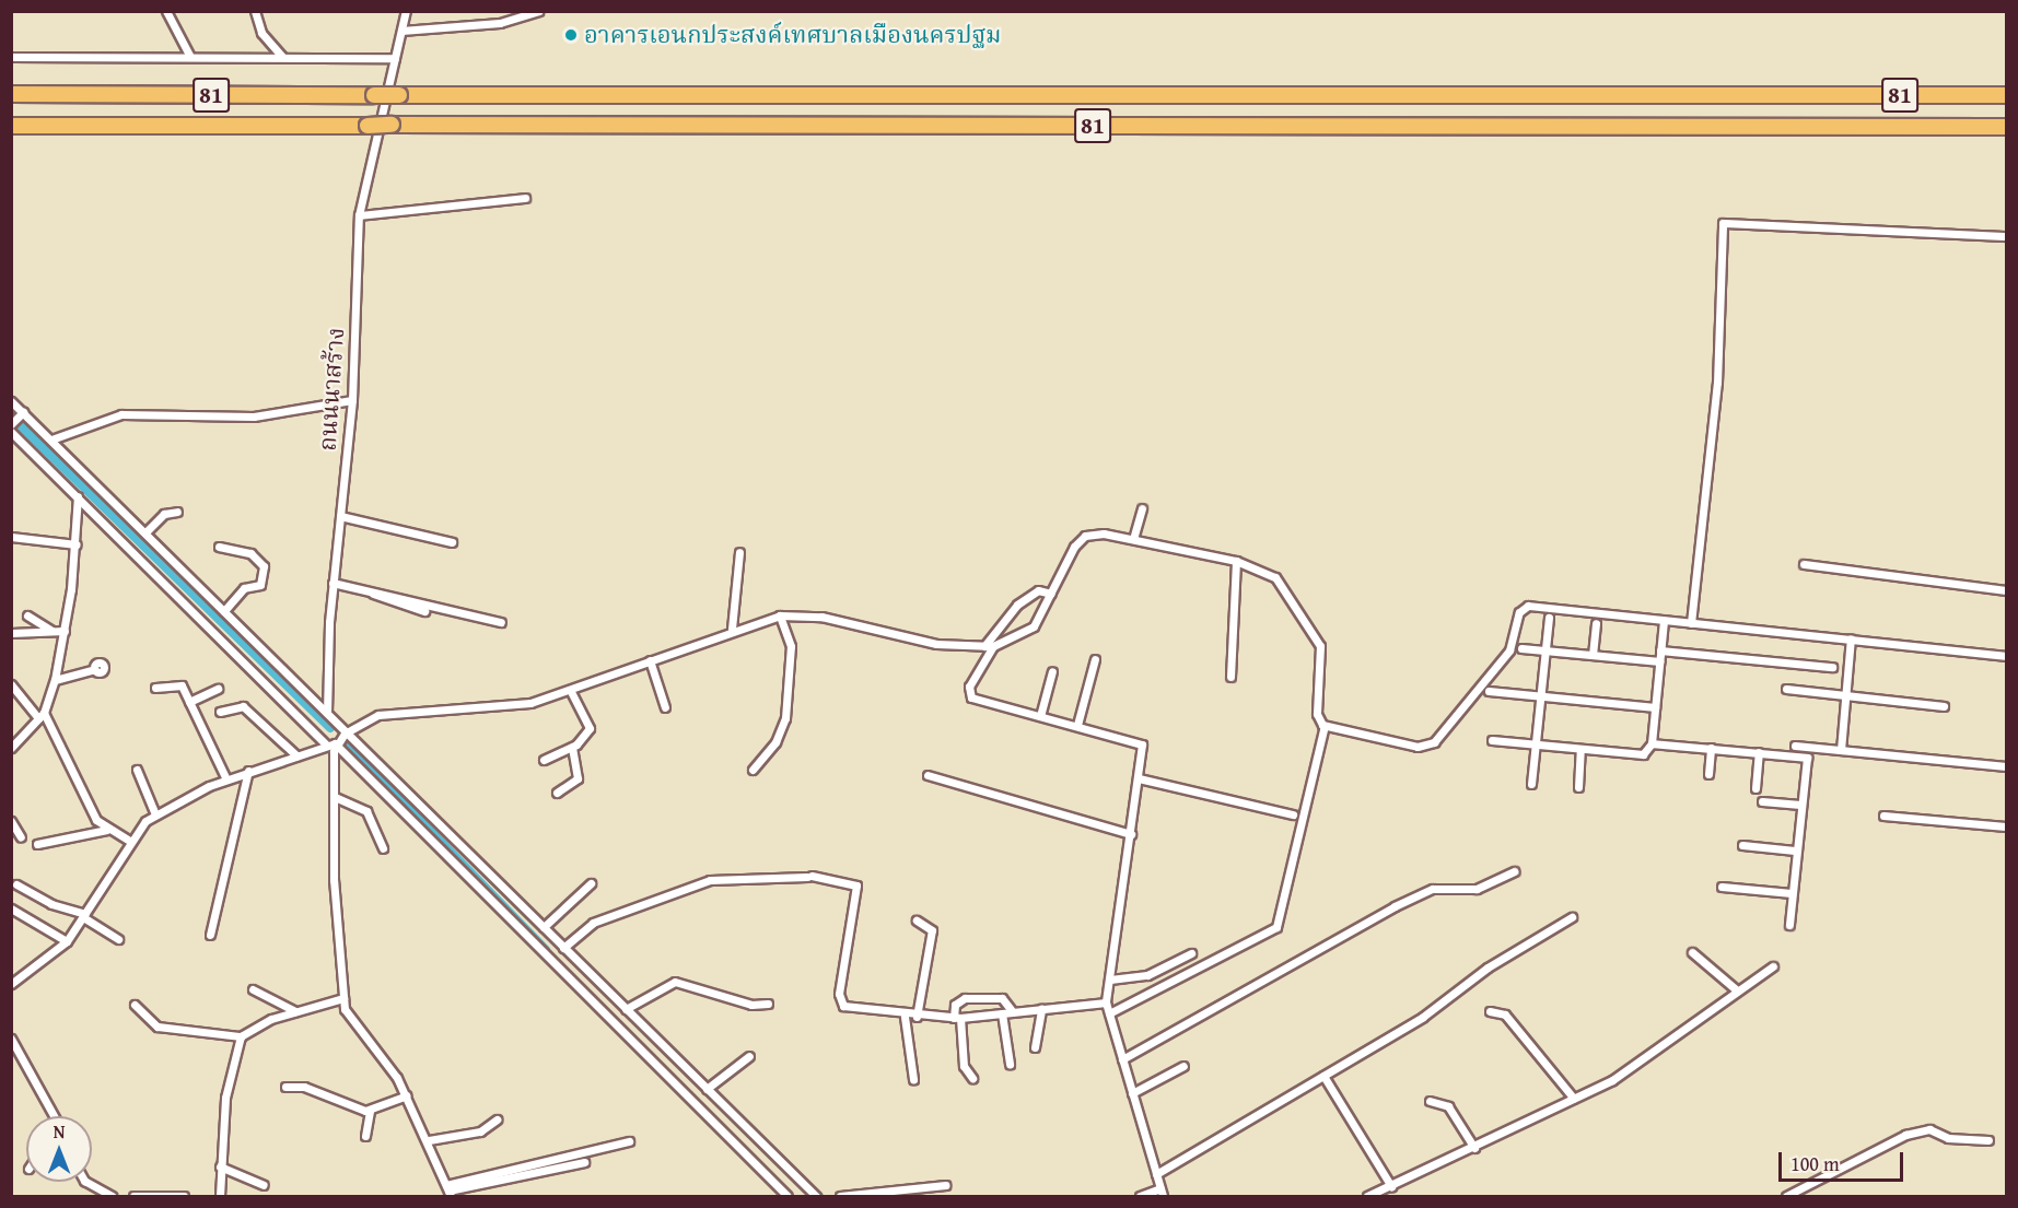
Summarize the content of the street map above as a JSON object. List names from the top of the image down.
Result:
{
  "streets": {
    "highway": ["81"],
    "street": ["ถนนนาสร้าง"]
  },
  "places": ["อาคารเอนกประสงค์เทศบาลเมืองนครปฐม"],
  "scale_bar": "100 m",
  "north": "top"
}
